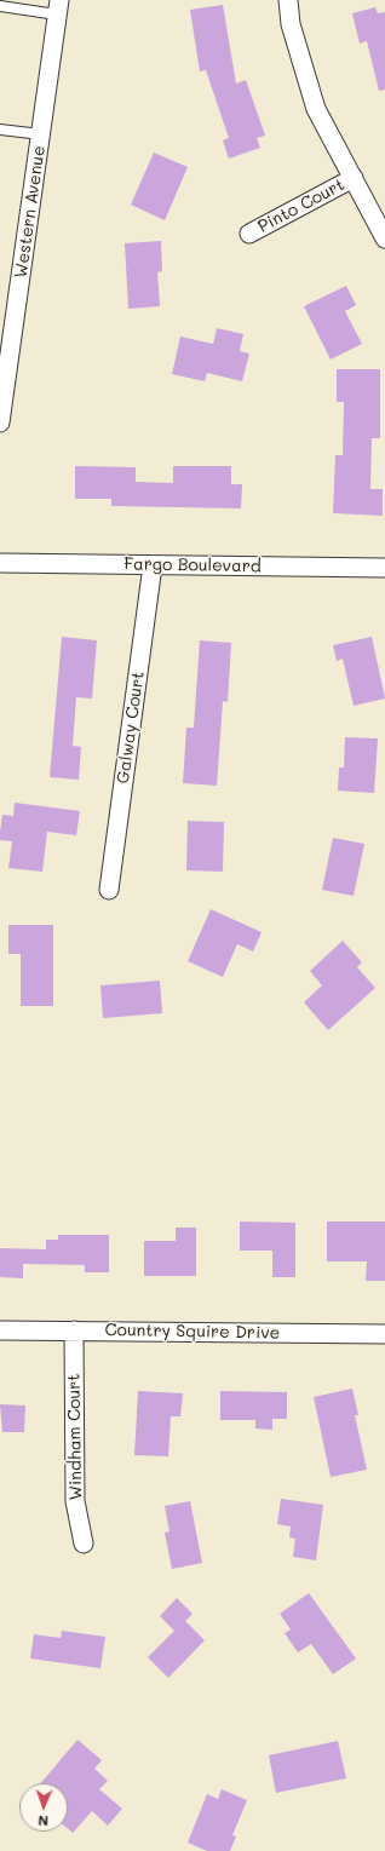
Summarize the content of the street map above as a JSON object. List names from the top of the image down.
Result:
{
  "streets": {
    "street": [
      "Pinto Court",
      "Western Avenue",
      "Fargo Boulevard",
      "Galway Court",
      "Country Squire Drive",
      "Windham Court"
    ]
  },
  "crossings": [
    ["Fargo Boulevard", "Galway Court"],
    ["Country Squire Drive", "Windham Court"]
  ],
  "north": "bottom"
}
